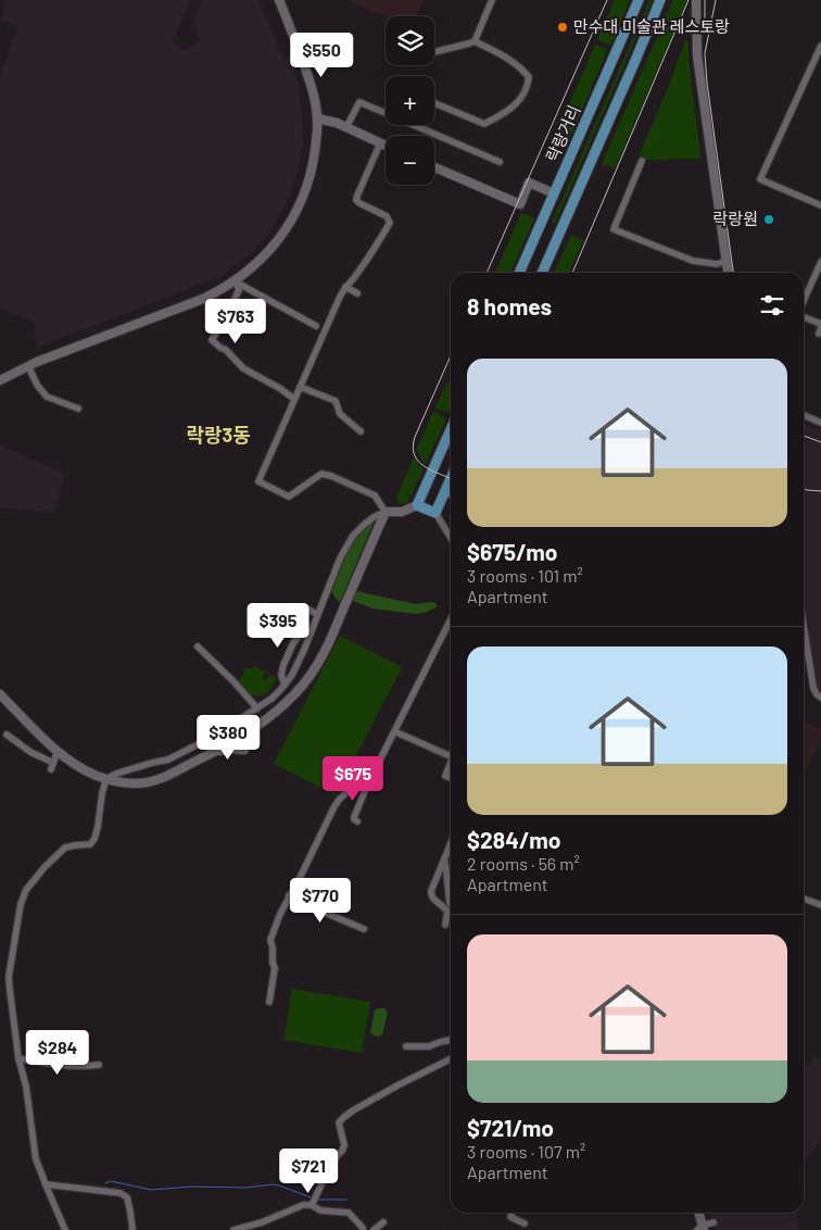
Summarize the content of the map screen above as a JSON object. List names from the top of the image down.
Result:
{
  "streets": {
    "main road": ["락랑거리"]
  },
  "districts": ["락랑3동"],
  "places": ["만수대 미술관 레스토랑", "락랑원"],
  "page": {
    "map_buttons": ["+", "−"],
    "price": [
      "$550",
      "$763",
      "$395",
      "$380",
      "$675",
      "$770",
      "$284",
      "$721"
    ],
    "heading": "8 homes",
    "list": [
      {
        "name": "$675/mo",
        "note": "3 rooms · 101 m² · Apartment"
      },
      {
        "name": "$284/mo",
        "note": "2 rooms · 56 m² · Apartment"
      },
      {
        "name": "$721/mo",
        "note": "3 rooms · 107 m² · Apartment"
      }
    ]
  }
}
